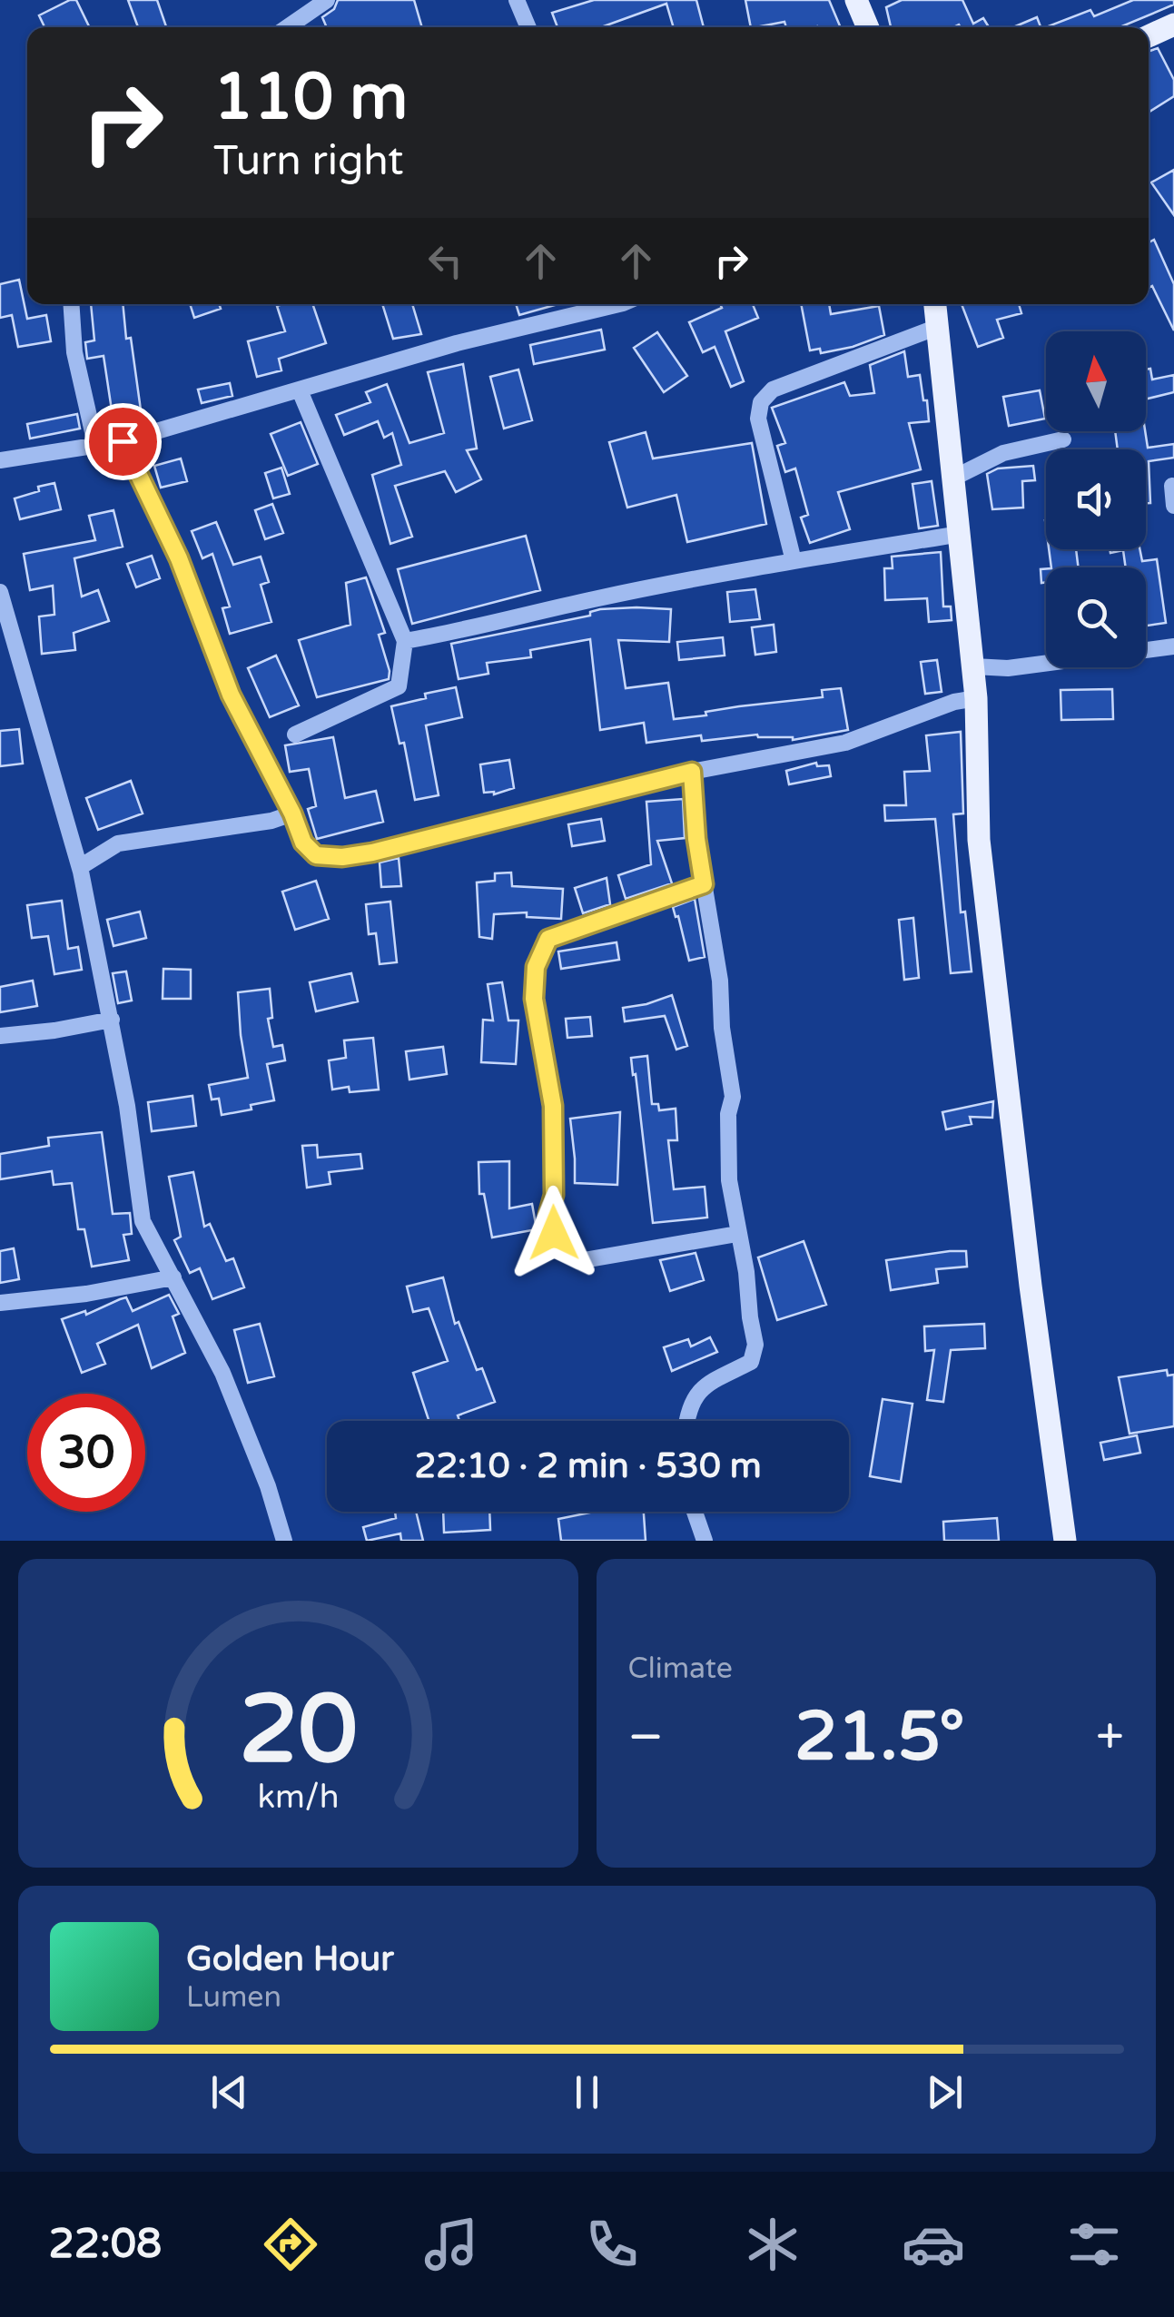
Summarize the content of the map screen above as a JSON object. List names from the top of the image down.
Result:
{
  "north": "top",
  "page": {
    "turn": ["110 m", "Turn right"],
    "limit": "30",
    "trip": "22:10 · 2 min · 530 m",
    "tile": "Climate",
    "heat": ["−", "21.5°", "+"],
    "song": ["Golden Hour", "Lumen"],
    "tabs": "22:08",
    "gauge": ["20", "km/h"]
  }
}
